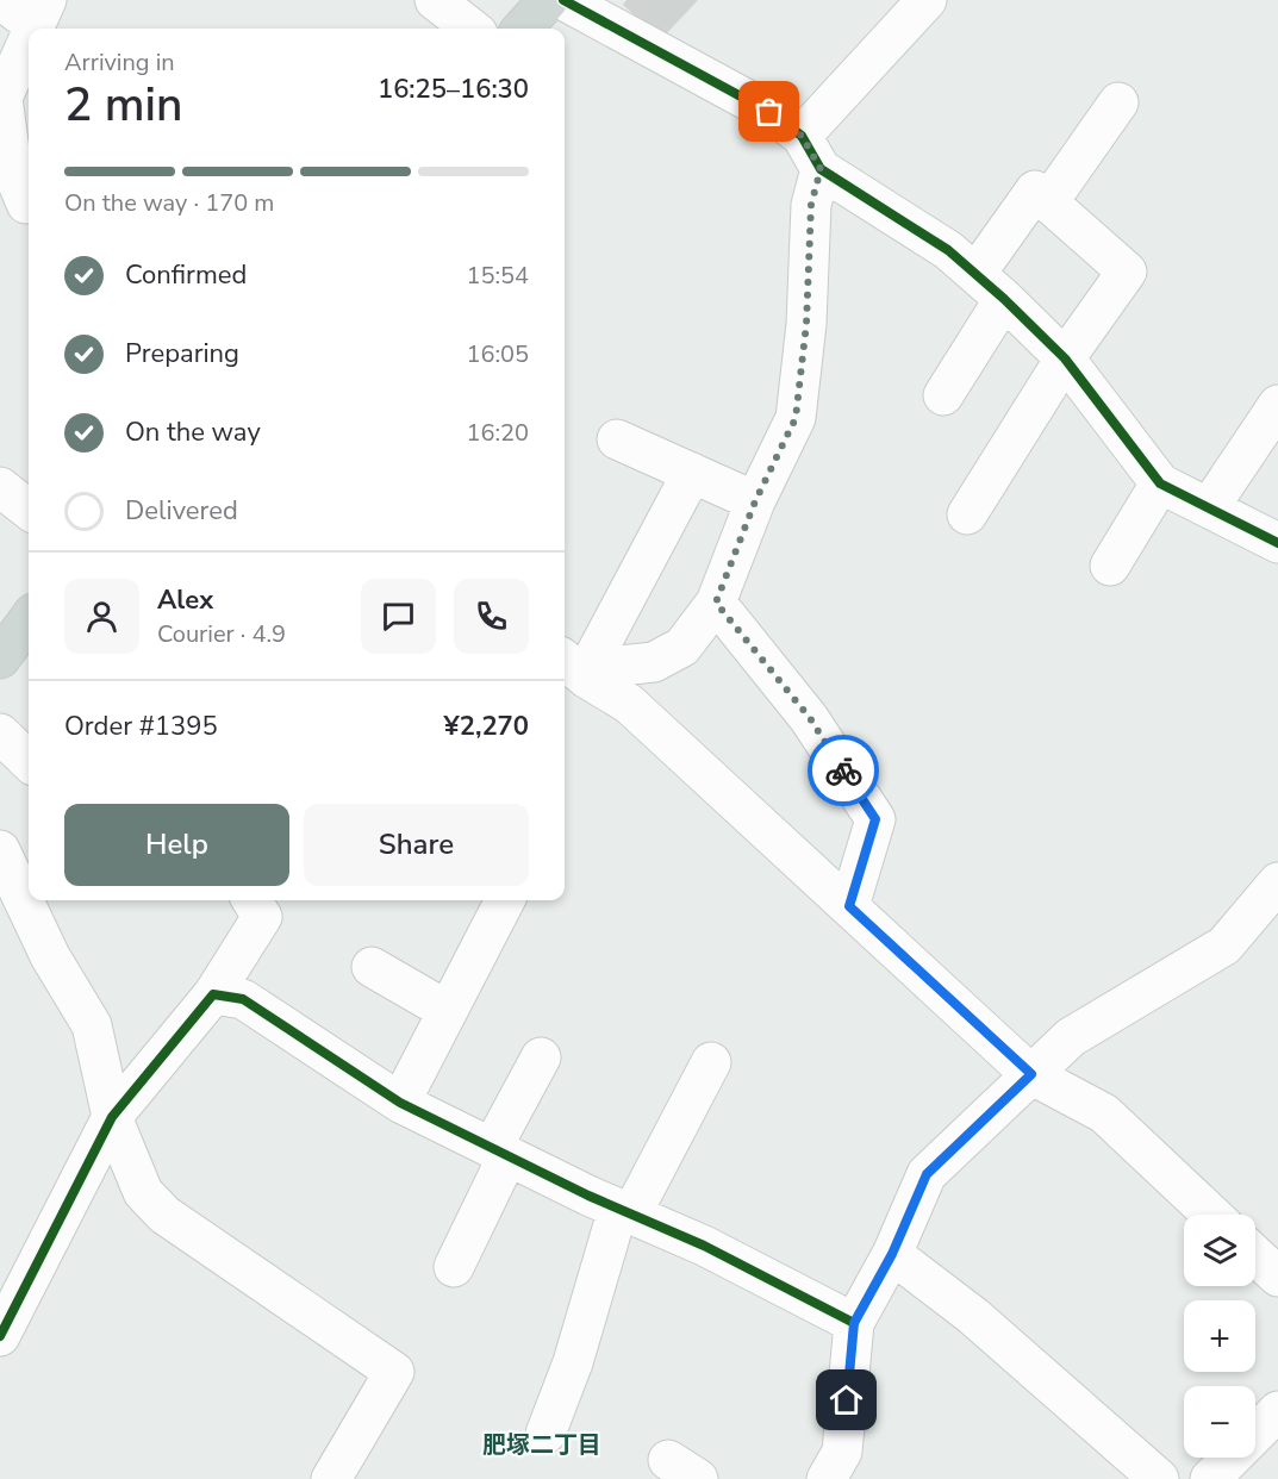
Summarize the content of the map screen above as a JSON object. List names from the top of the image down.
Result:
{
  "districts": ["肥塚二丁目"],
  "page": {
    "heading": ["2 min", "Arriving in", "16:25–16:30"],
    "panel": [
      "Alex",
      "Courier · 4.9",
      "Order #1395",
      "¥2,270"
    ],
    "bar": "On the way · 170 m",
    "list": [
      ["Confirmed", "15:54"],
      ["Preparing", "16:05"],
      ["On the way", "16:20"],
      "Delivered"
    ],
    "buttons": ["Help", "Share"],
    "map_buttons": ["+", "−"]
  }
}
